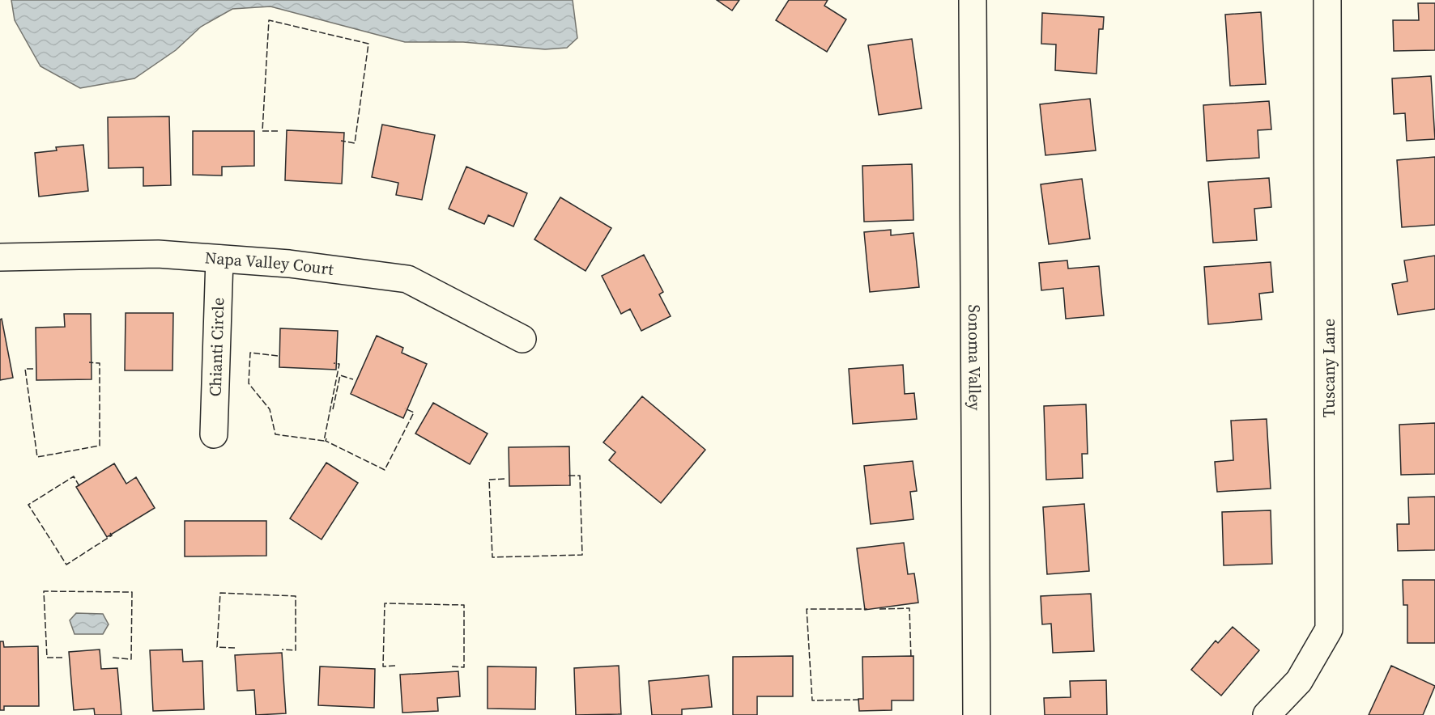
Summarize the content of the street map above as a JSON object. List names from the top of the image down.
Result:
{
  "streets": {
    "street": [
      "Napa Valley Court",
      "Chianti Circle",
      "Sonoma Valley",
      "Tuscany Lane"
    ]
  },
  "crossings": [
    ["Napa Valley Court", "Chianti Circle"]
  ]
}
